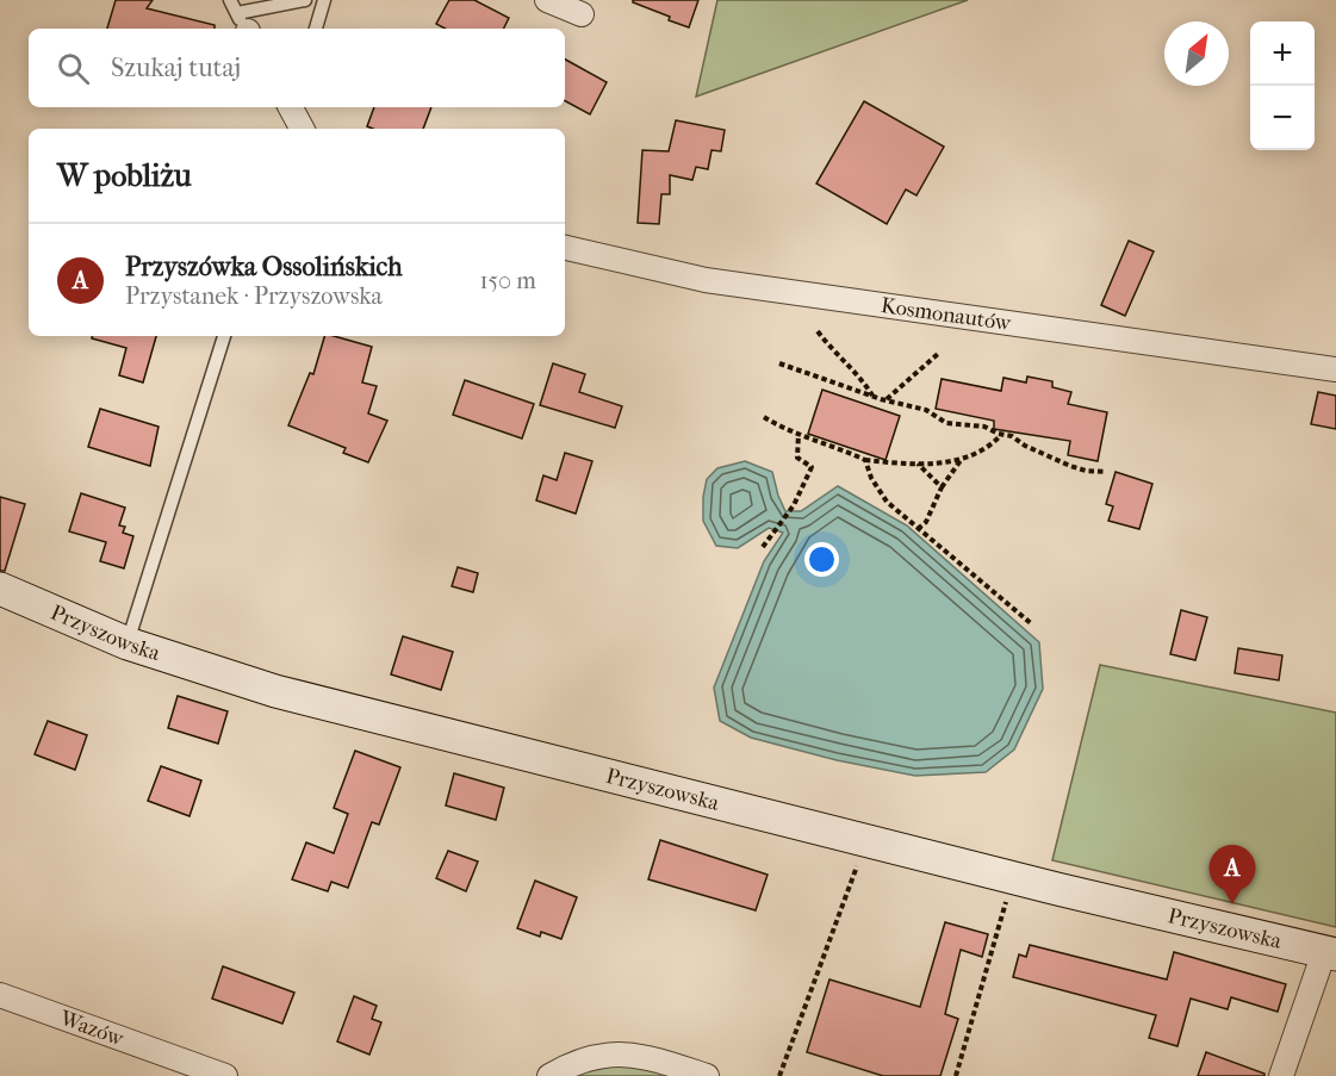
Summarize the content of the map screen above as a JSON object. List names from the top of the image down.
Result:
{
  "streets": {
    "street": ["Kosmonautów", "Przyszowska", "Wazów"]
  },
  "north": "top right",
  "page": {
    "map_buttons": ["+", "−"],
    "search": "Szukaj tutaj",
    "heading": "W pobliżu",
    "list": [
      {
        "mark": "A",
        "name": "Przyszówka Ossolińskich",
        "note": "Przystanek · Przyszowska",
        "value": "150 m"
      }
    ],
    "pins": "A"
  }
}
